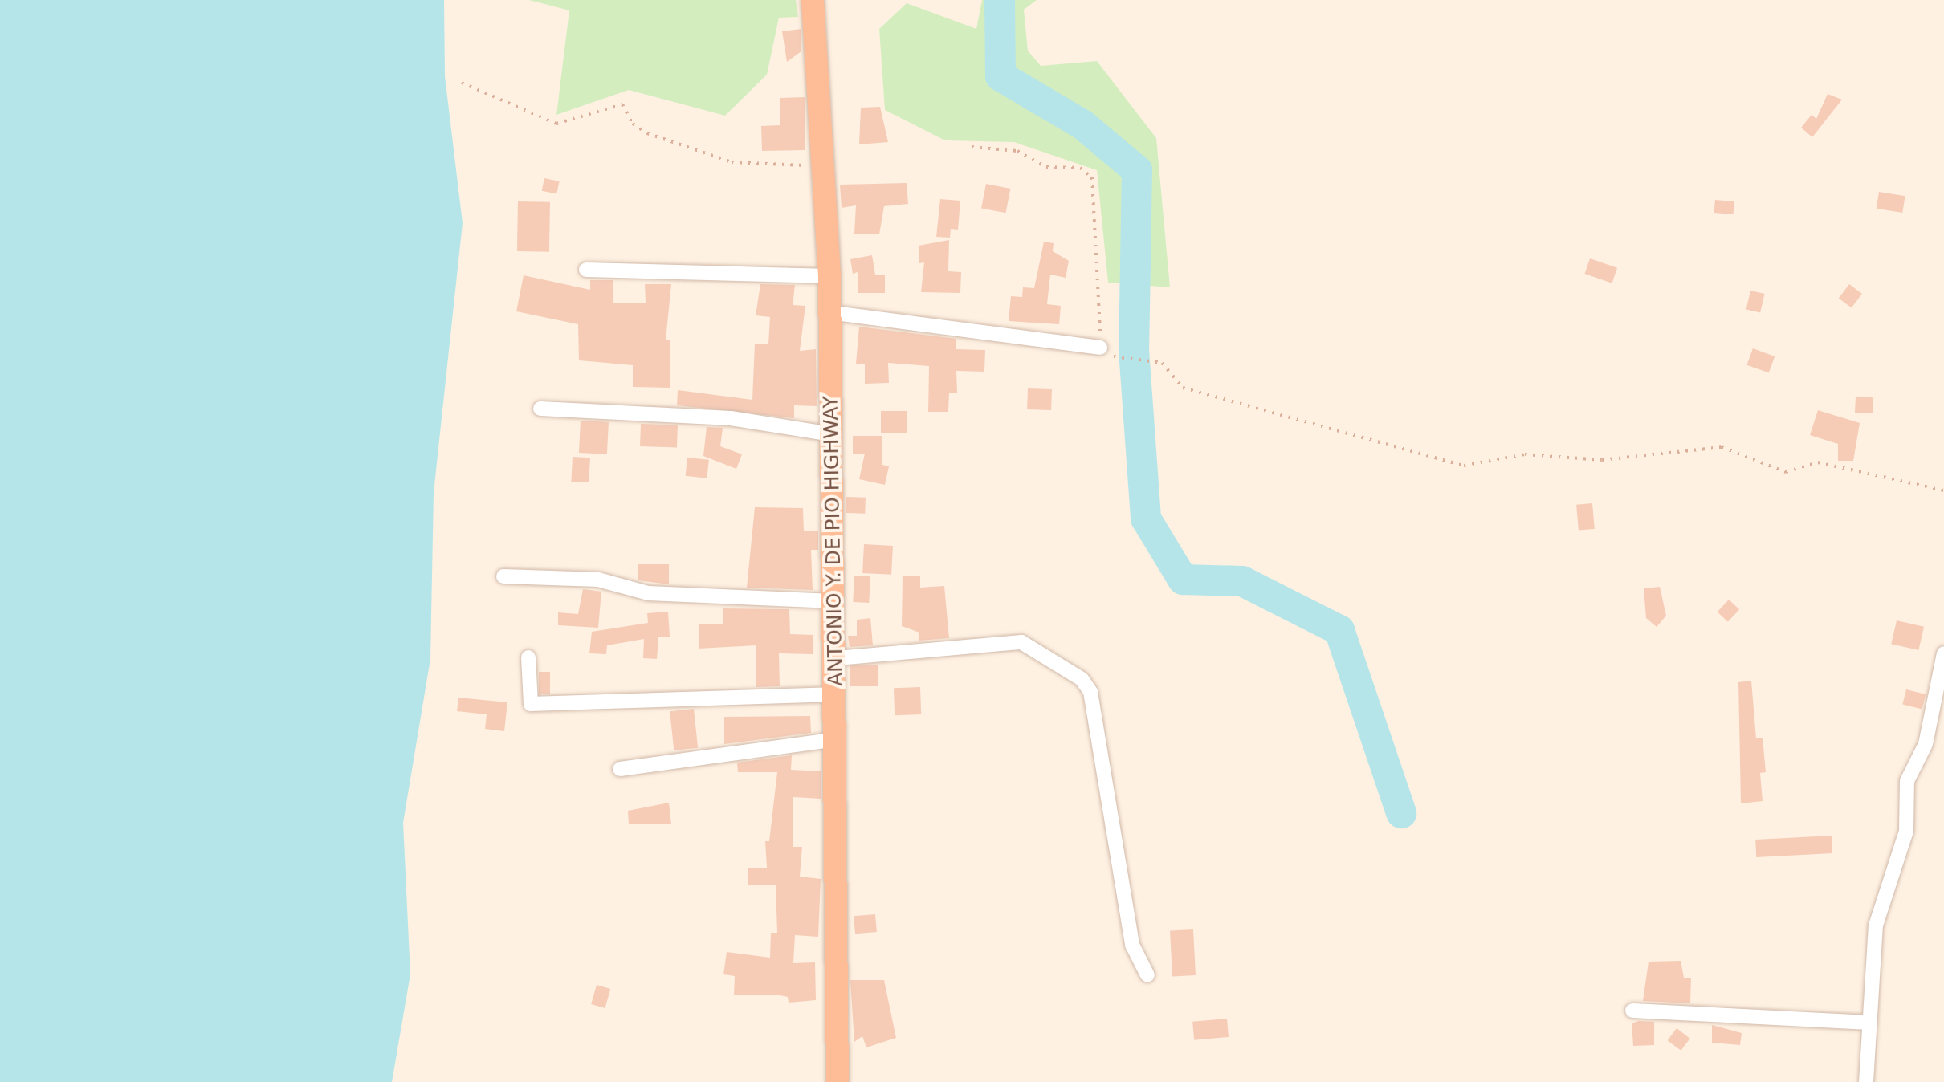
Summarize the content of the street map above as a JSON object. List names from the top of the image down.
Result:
{
  "streets": {
    "highway": ["ANTONIO Y. DE PIO HIGHWAY"]
  }
}
